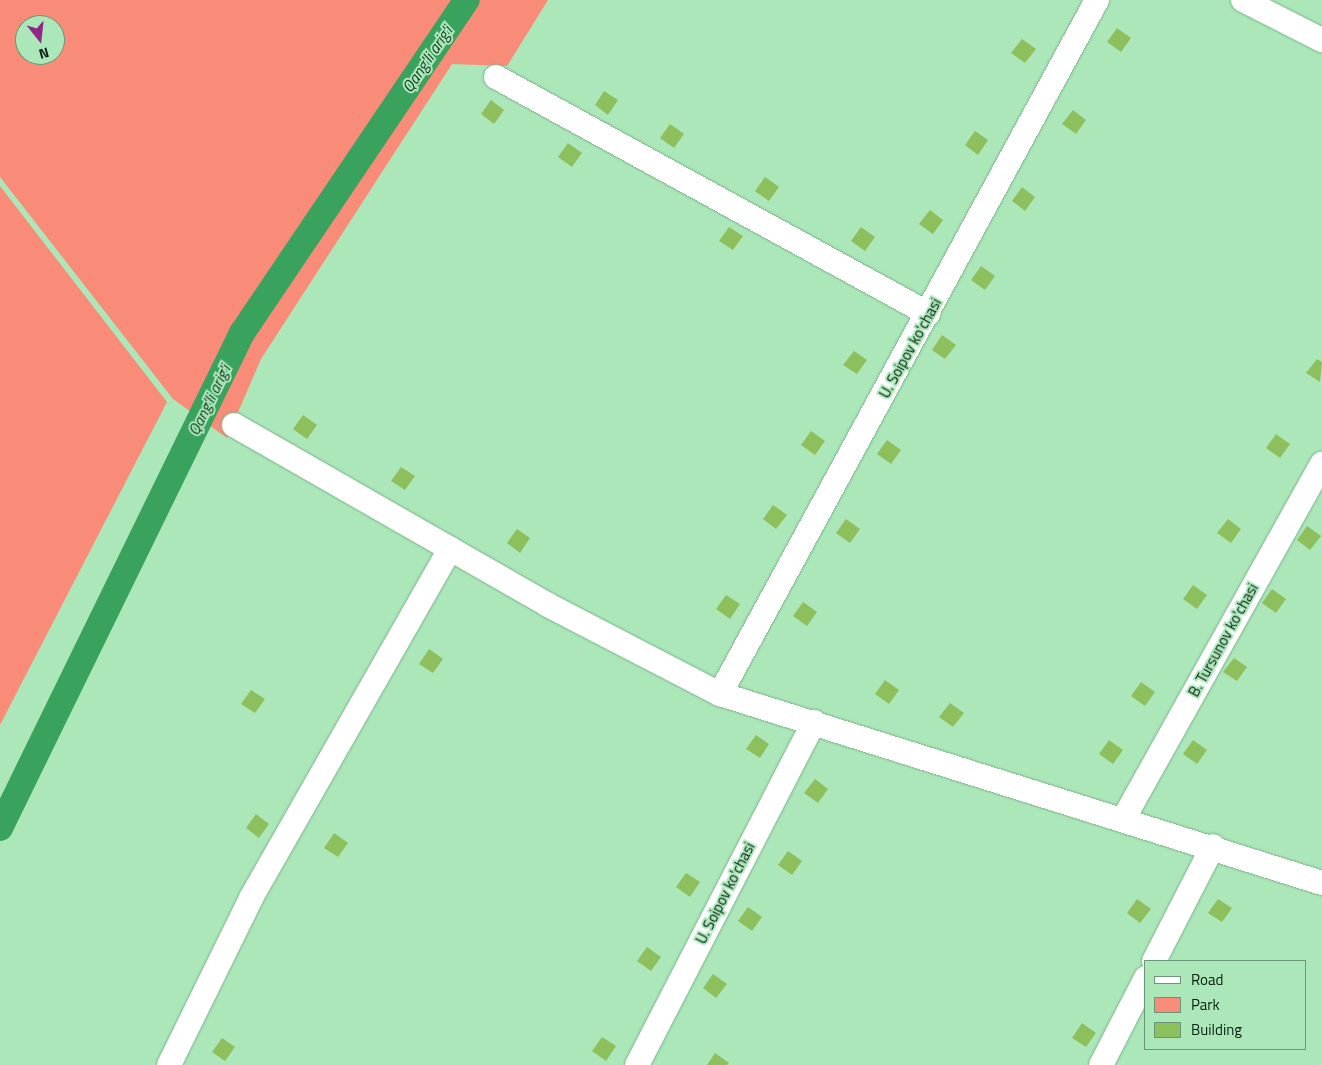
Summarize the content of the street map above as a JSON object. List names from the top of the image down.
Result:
{
  "streets": {
    "street": ["U. Soipov ko'chasi", "B. Tursunov ko'chasi"]
  },
  "water": ["Qang'li arig'i"],
  "legend": ["Road", "Park", "Building"],
  "north": "bottom"
}
